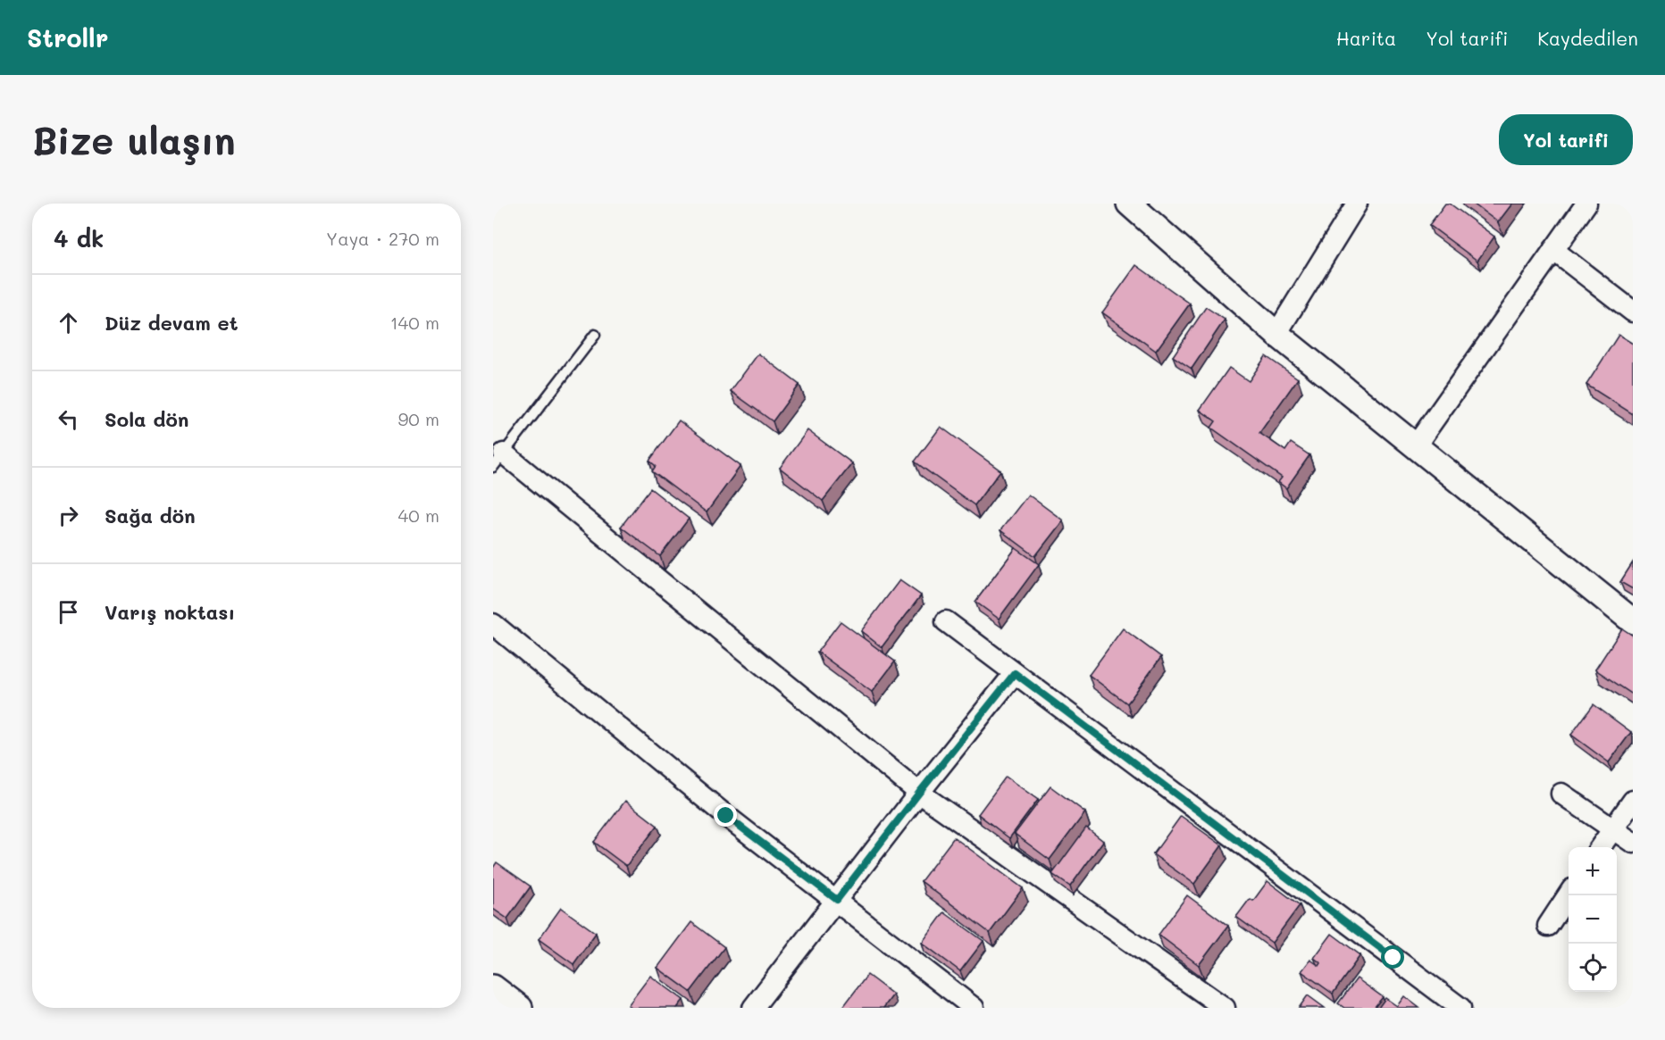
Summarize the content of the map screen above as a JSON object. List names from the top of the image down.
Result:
{
  "page": {
    "header": "Strollr",
    "nav": ["Harita", "Yol tarifi", "Kaydedilen"],
    "buttons": "Yol tarifi",
    "title": "Bize ulaşın",
    "heading": ["4 dk", "Yaya · 270 m"],
    "list": [
      ["Düz devam et", "140 m"],
      ["Sola dön", "90 m"],
      ["Sağa dön", "40 m"],
      "Varış noktası"
    ],
    "map_buttons": ["+", "−"]
  }
}
